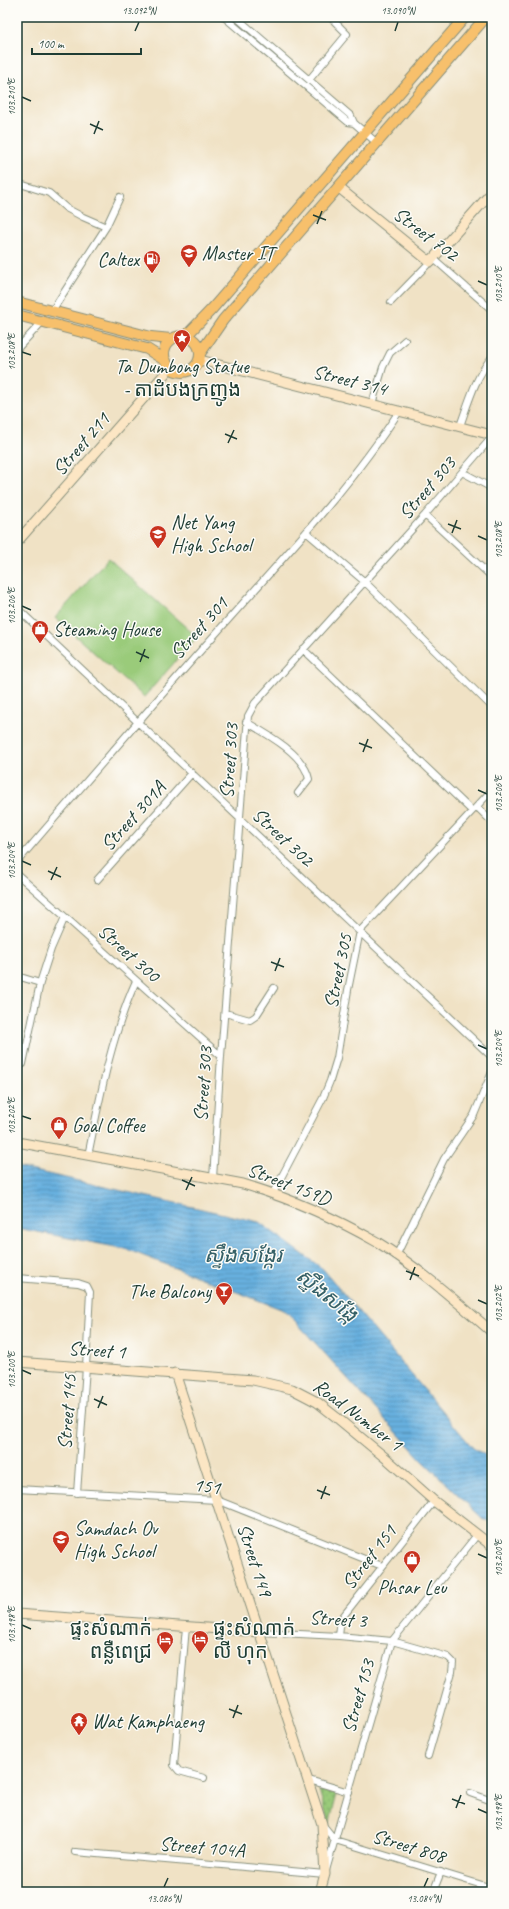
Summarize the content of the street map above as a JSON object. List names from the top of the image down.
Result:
{
  "streets": {
    "street": [
      "Street 702",
      "Street 314",
      "Street 211",
      "Street 303",
      "Street 301",
      "Street 301A",
      "Street 302",
      "Street 300",
      "Street 305",
      "Street 159D",
      "Street 1",
      "Street 145",
      "Road Number 1",
      "151",
      "Street 151",
      "Street 149",
      "Street 3",
      "Street 153",
      "Street 808",
      "Street 104A"
    ]
  },
  "crossings": [
    ["Street 314", "Street 211"],
    ["Street 314", "Street 303"],
    ["Street 314", "Street 301"],
    ["Street 303", "Street 302"],
    ["Street 303", "Street 300"],
    ["Street 303", "Street 159D"],
    ["Street 301", "Street 302"],
    ["Street 301A", "Street 302"],
    ["Street 302", "Street 305"],
    ["Street 305", "Street 159D"],
    ["Street 1", "Street 145"],
    ["Street 1", "Road Number 1"],
    ["Street 1", "Street 149"],
    ["Street 145", "151"],
    ["Road Number 1", "Street 151"],
    ["Road Number 1", "Street 149"],
    ["Road Number 1", "Street 153"],
    ["151", "Street 151"],
    ["151", "Street 149"],
    ["Street 151", "Street 3"],
    ["Street 149", "Street 3"],
    ["Street 149", "Street 153"],
    ["Street 149", "Street 104A"],
    ["Street 3", "Street 153"],
    ["Street 153", "Street 808"],
    ["Street 153", "Street 104A"]
  ],
  "water": ["ស្ទឹងសង្កែរ", "ស្ទឹងសង្កែ"],
  "places": {
    "school or university": ["Master IT", "Net Yang High School", "Samdach Ov High School"],
    "fuel station": ["Caltex"],
    "place": ["Ta Dumbong Statue - តាដំបងក្រញូង"],
    "shop": ["Steaming House", "Goal Coffee", "Phsar Leu"],
    "bar": ["The Balcony"],
    "hotel": ["ផ្ទះសំណាក់ លី ហុក", "ផ្ទះសំណាក់ ពន្លឺពេជ្រ"],
    "temple": ["Wat Kamphaeng"]
  },
  "scale_bar": "100 m",
  "coordinates": [
    "13.092°N",
    "13.090°N",
    "103.210°E",
    "103.208°E",
    "103.206°E",
    "103.204°E",
    "103.202°E",
    "103.200°E",
    "103.198°E",
    "13.086°N",
    "13.084°N"
  ]
}
